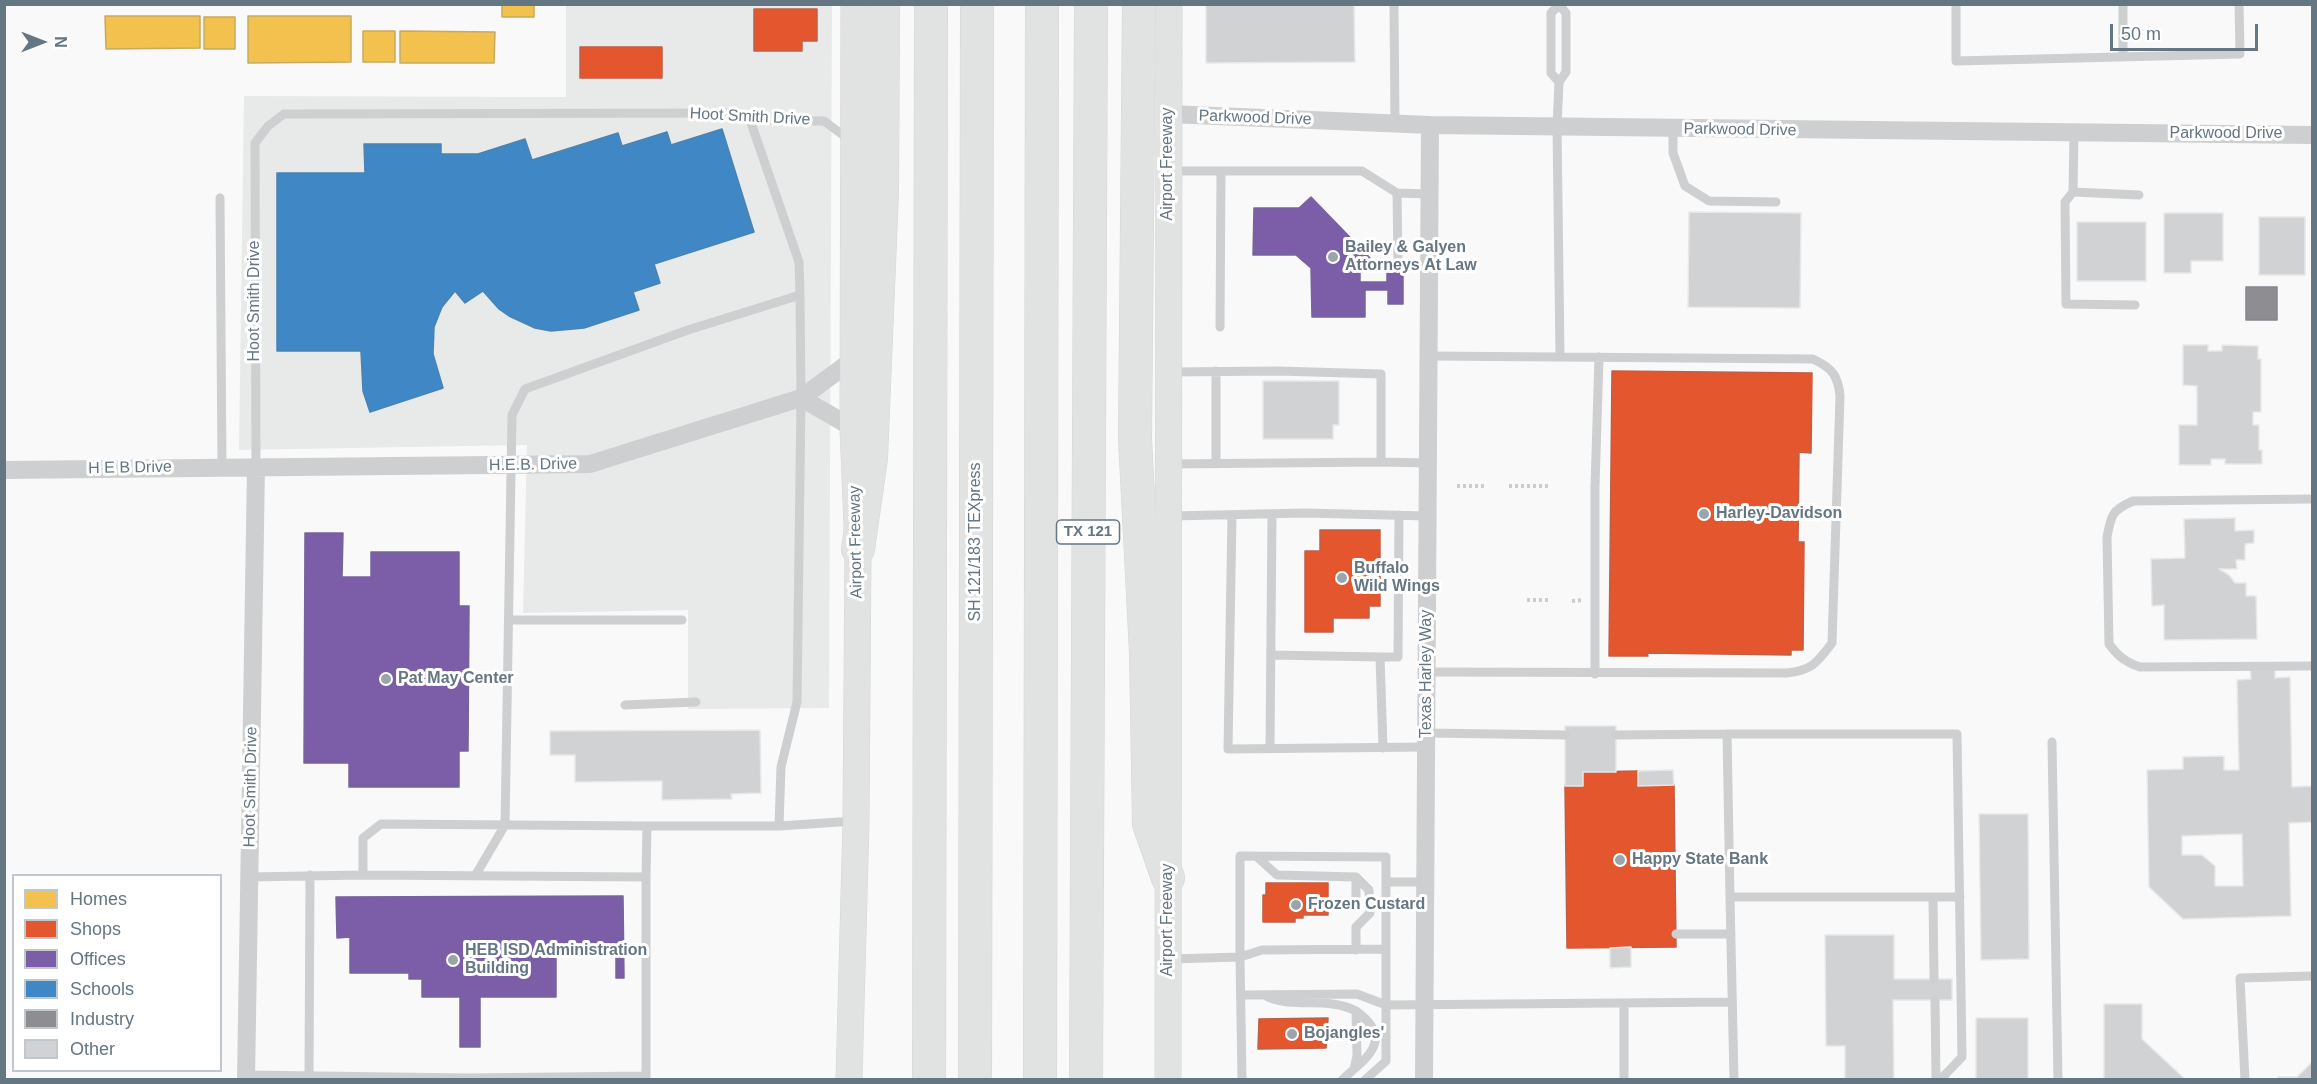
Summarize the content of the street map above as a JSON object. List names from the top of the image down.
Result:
{
  "streets": {
    "highway": ["TX 121", "SH 121/183 TEXpress"],
    "main road": ["Airport Freeway"],
    "street": [
      "Hoot Smith Drive",
      "Parkwood Drive",
      "H.E.B. Drive",
      "H E B Drive",
      "Texas Harley Way"
    ]
  },
  "crossings": [
    ["Hoot Smith Drive", "Airport Freeway"],
    ["Hoot Smith Drive", "H.E.B. Drive"],
    ["Hoot Smith Drive", "H E B Drive"],
    ["Parkwood Drive", "Airport Freeway"],
    ["Parkwood Drive", "Texas Harley Way"],
    ["Airport Freeway", "H.E.B. Drive"],
    ["H.E.B. Drive", "H E B Drive"]
  ],
  "places": [
    "Bailey & Galyen Attorneys At Law",
    "Harley-Davidson",
    "Buffalo Wild Wings",
    "Pat May Center",
    "Happy State Bank",
    "Frozen Custard",
    "HEB ISD Administration Building",
    "Bojangles'"
  ],
  "legend": [
    "Homes",
    "Shops",
    "Offices",
    "Schools",
    "Industry",
    "Other"
  ],
  "scale_bar": "50 m",
  "north": "right"
}
